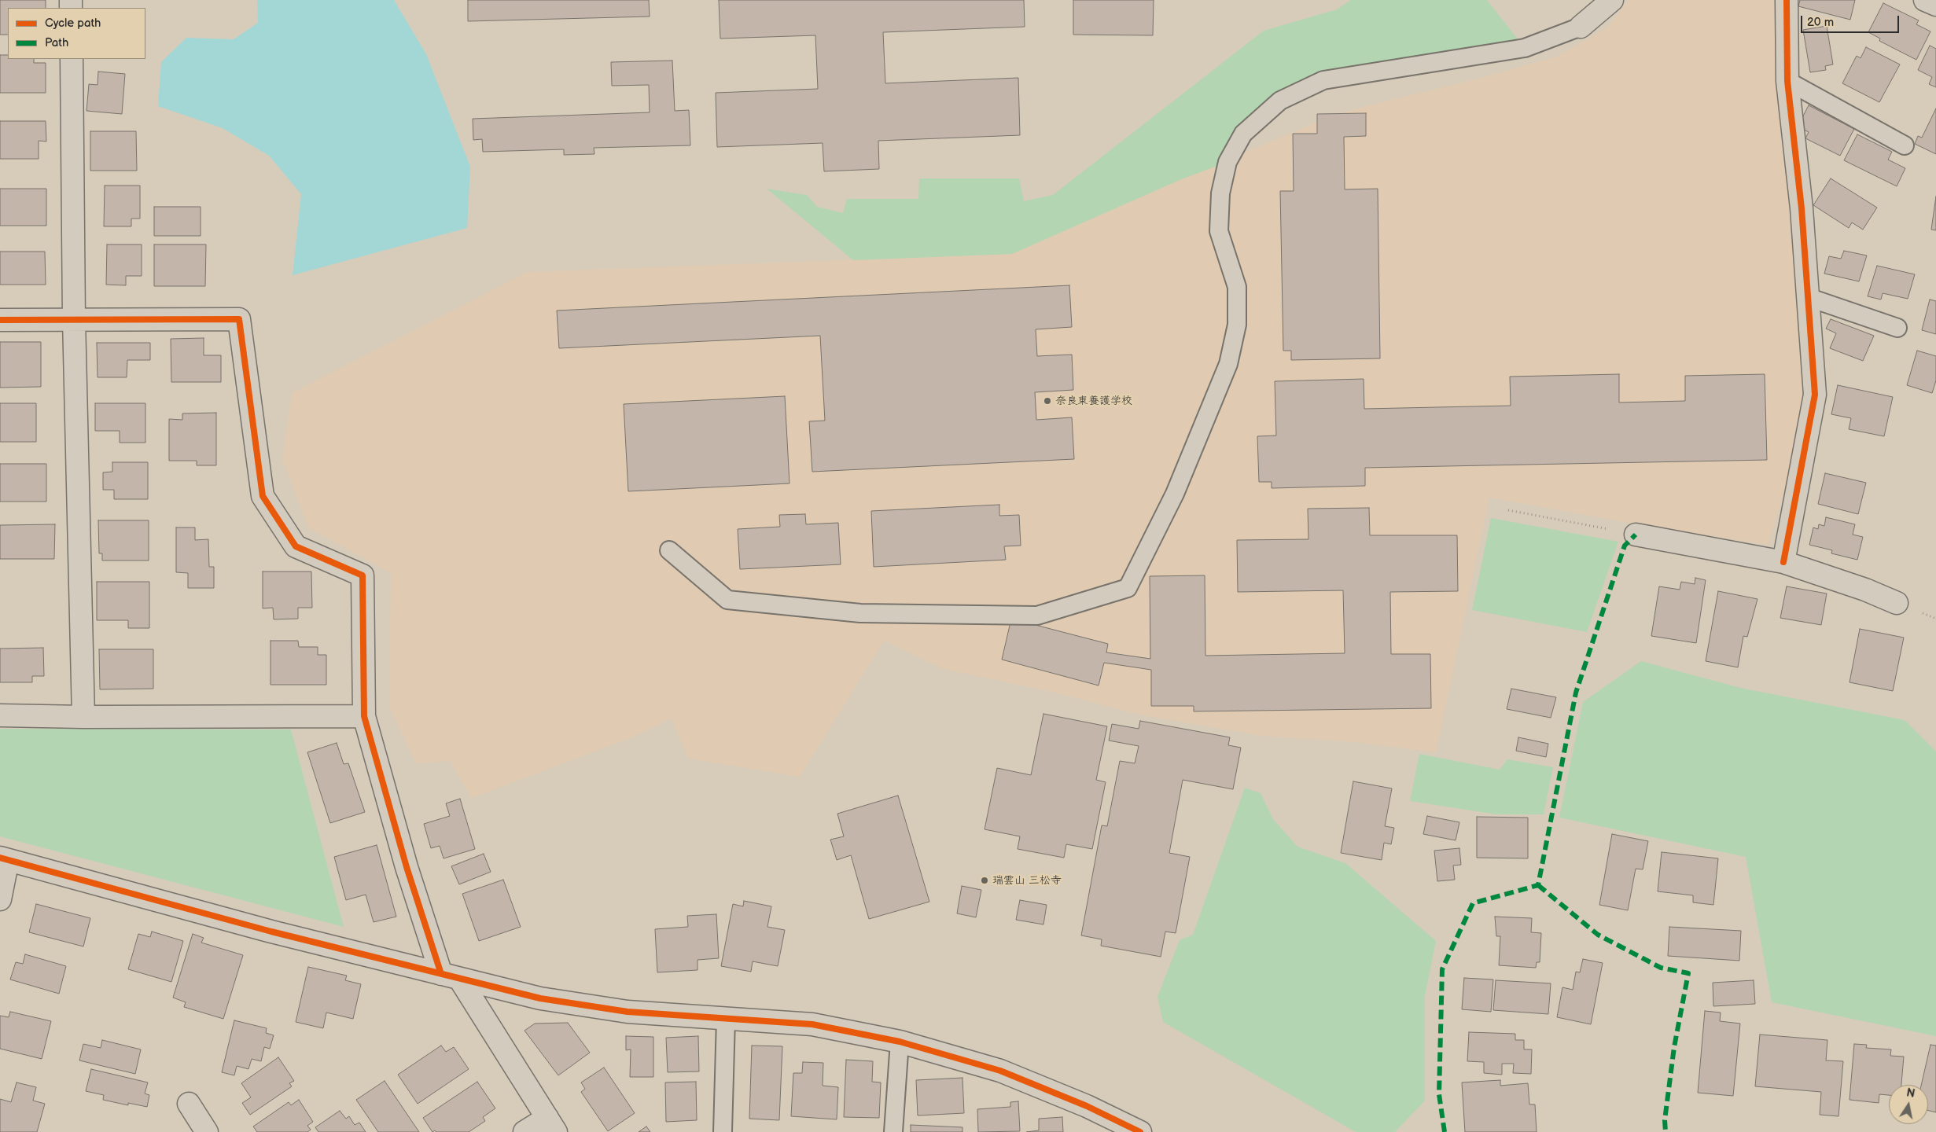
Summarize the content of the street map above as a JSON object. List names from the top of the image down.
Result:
{
  "places": ["奈良東養護学校", "瑞雲山 三松寺"],
  "legend": ["Cycle path", "Path"],
  "scale_bar": "20 m",
  "north": "top"
}
